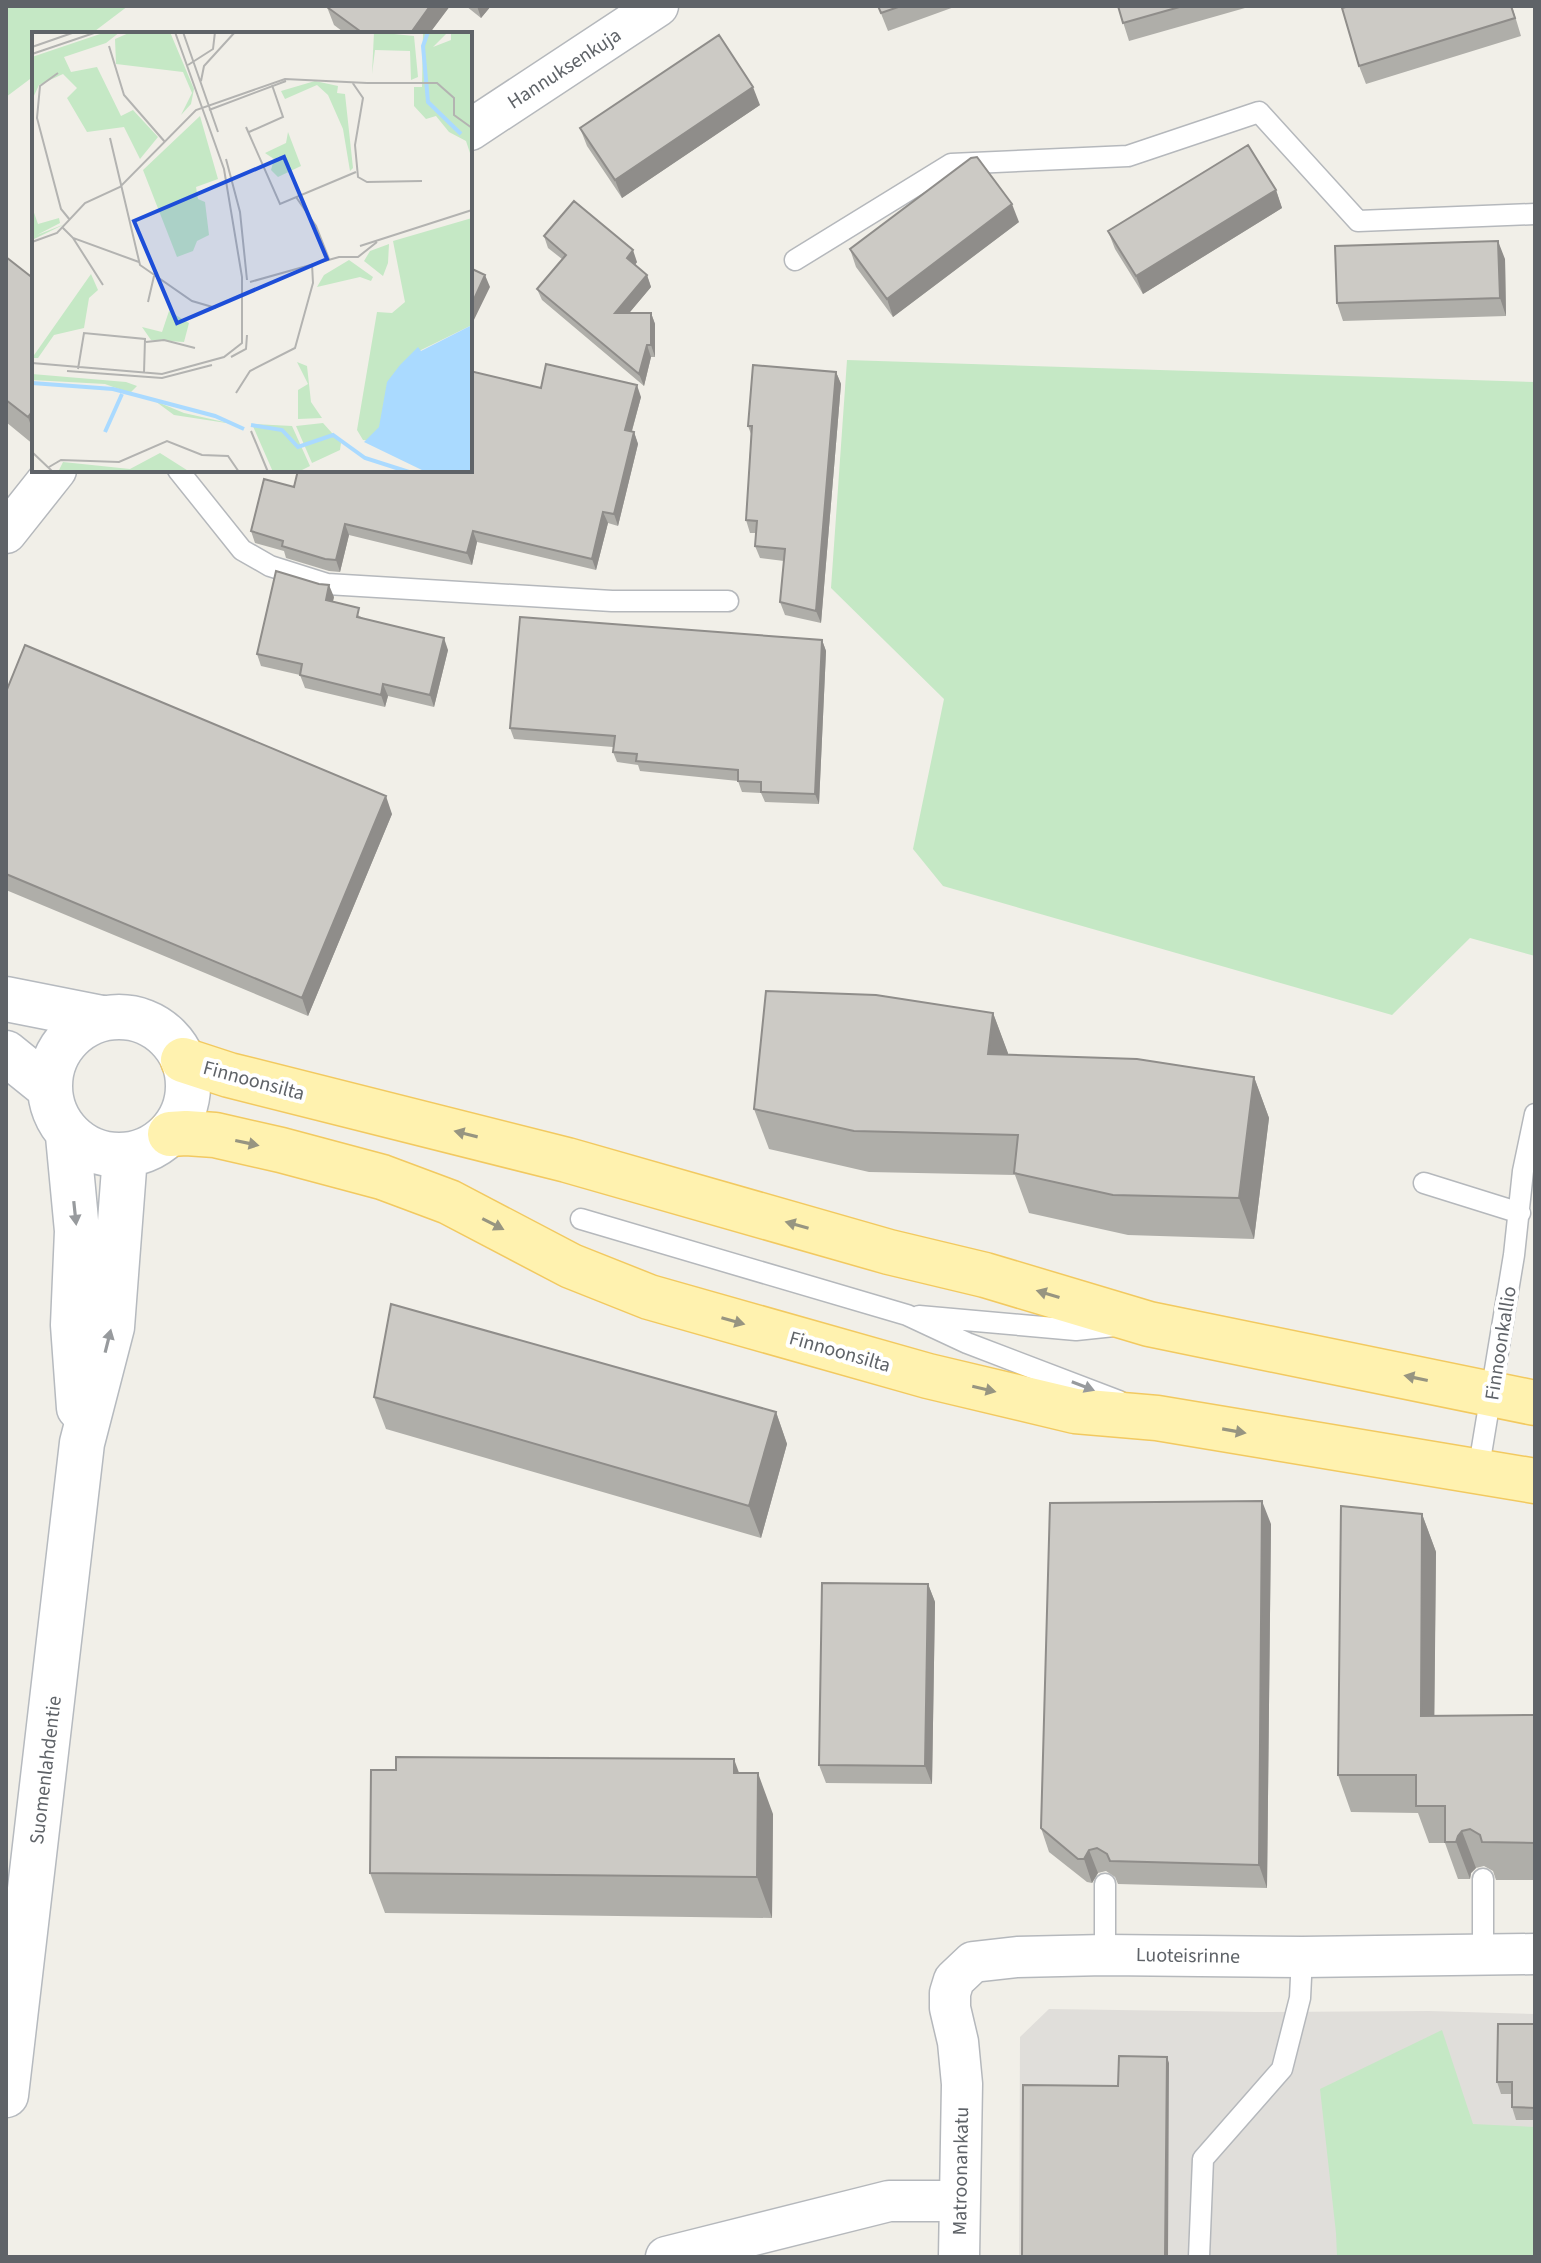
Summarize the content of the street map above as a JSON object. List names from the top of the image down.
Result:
{
  "streets": {
    "main road": ["Finnoonsilta", "Suomenlahdentie"],
    "street": ["Hannuksenkuja", "Luoteisrinne", "Matroonankatu"],
    "lane": ["Finnoonkallio"]
  },
  "crossings": [
    ["Finnoonsilta", "Finnoonkallio"],
    ["Finnoonsilta", "Suomenlahdentie"],
    ["Luoteisrinne", "Matroonankatu"]
  ]
}
